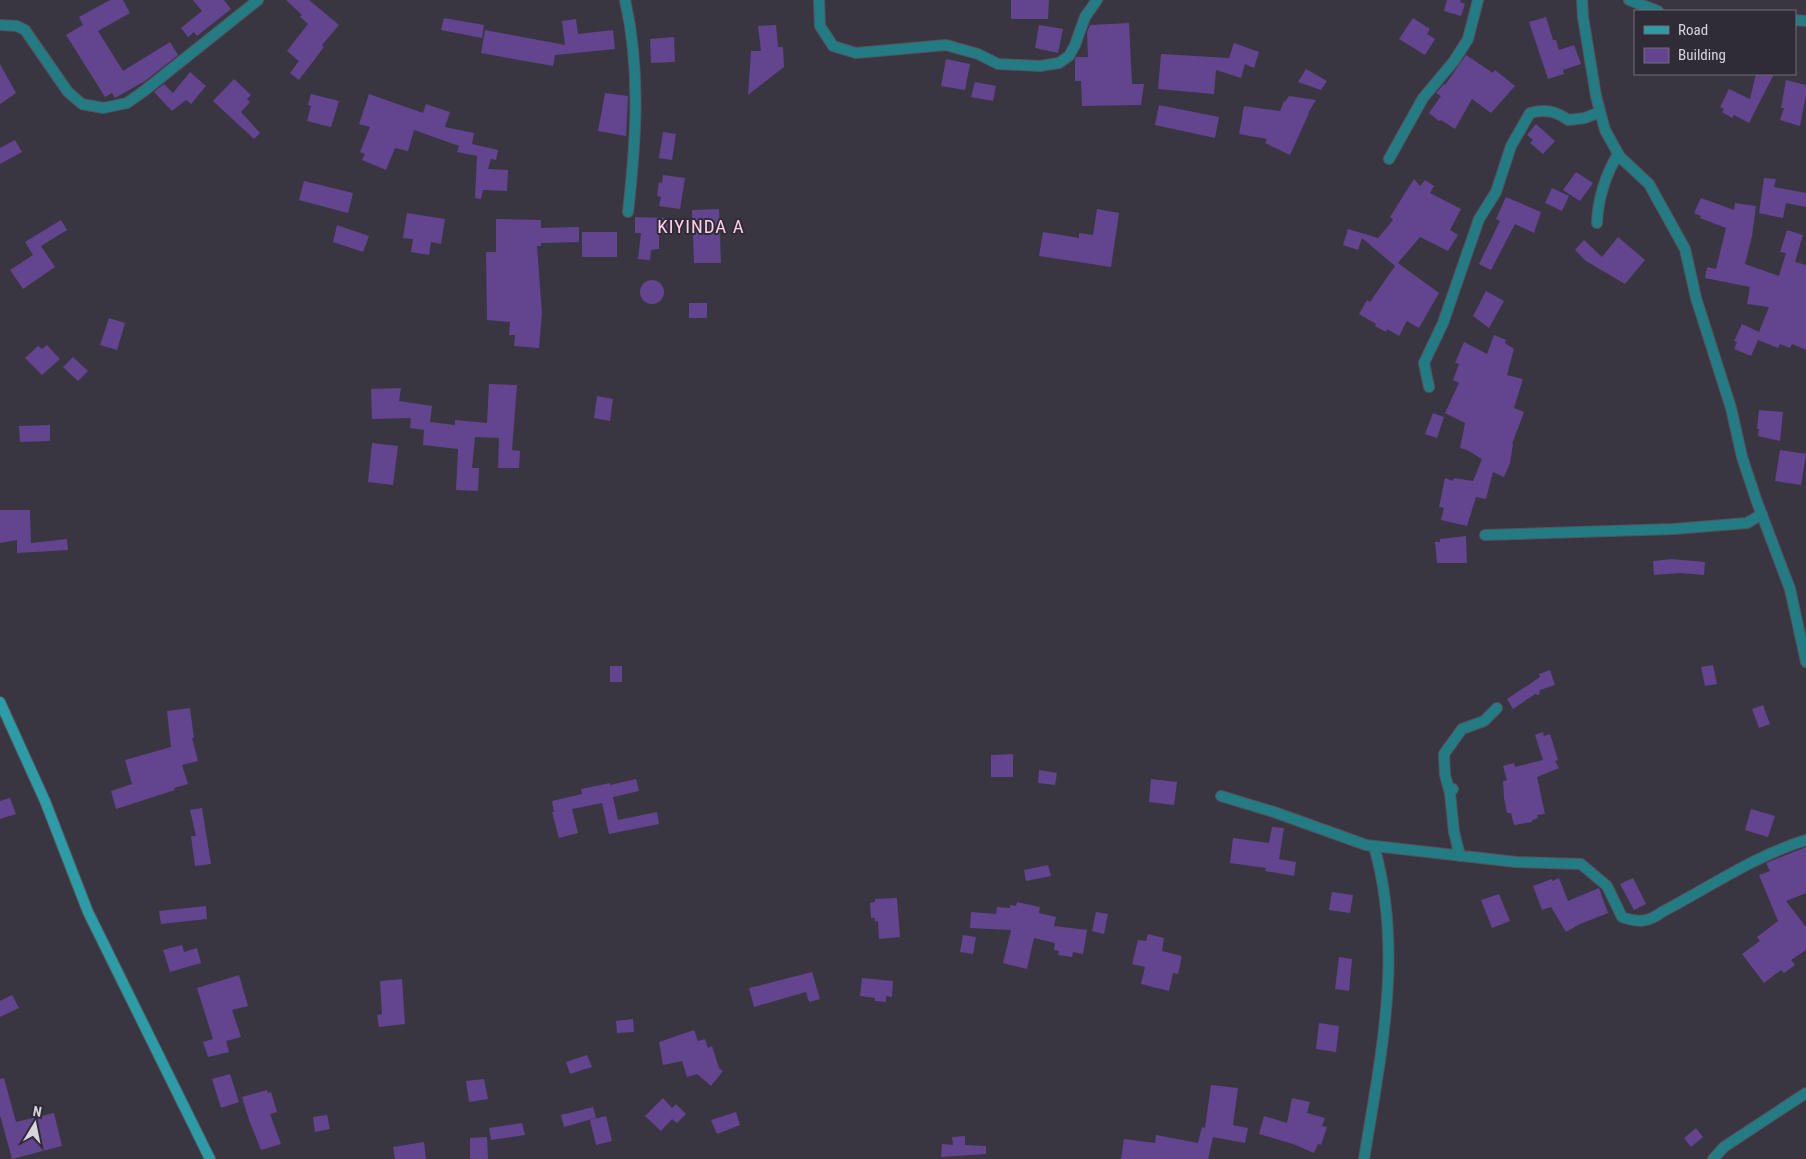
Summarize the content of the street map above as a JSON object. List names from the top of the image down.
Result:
{
  "districts": ["KIYINDA A"],
  "legend": ["Road", "Building"],
  "north": "top"
}
